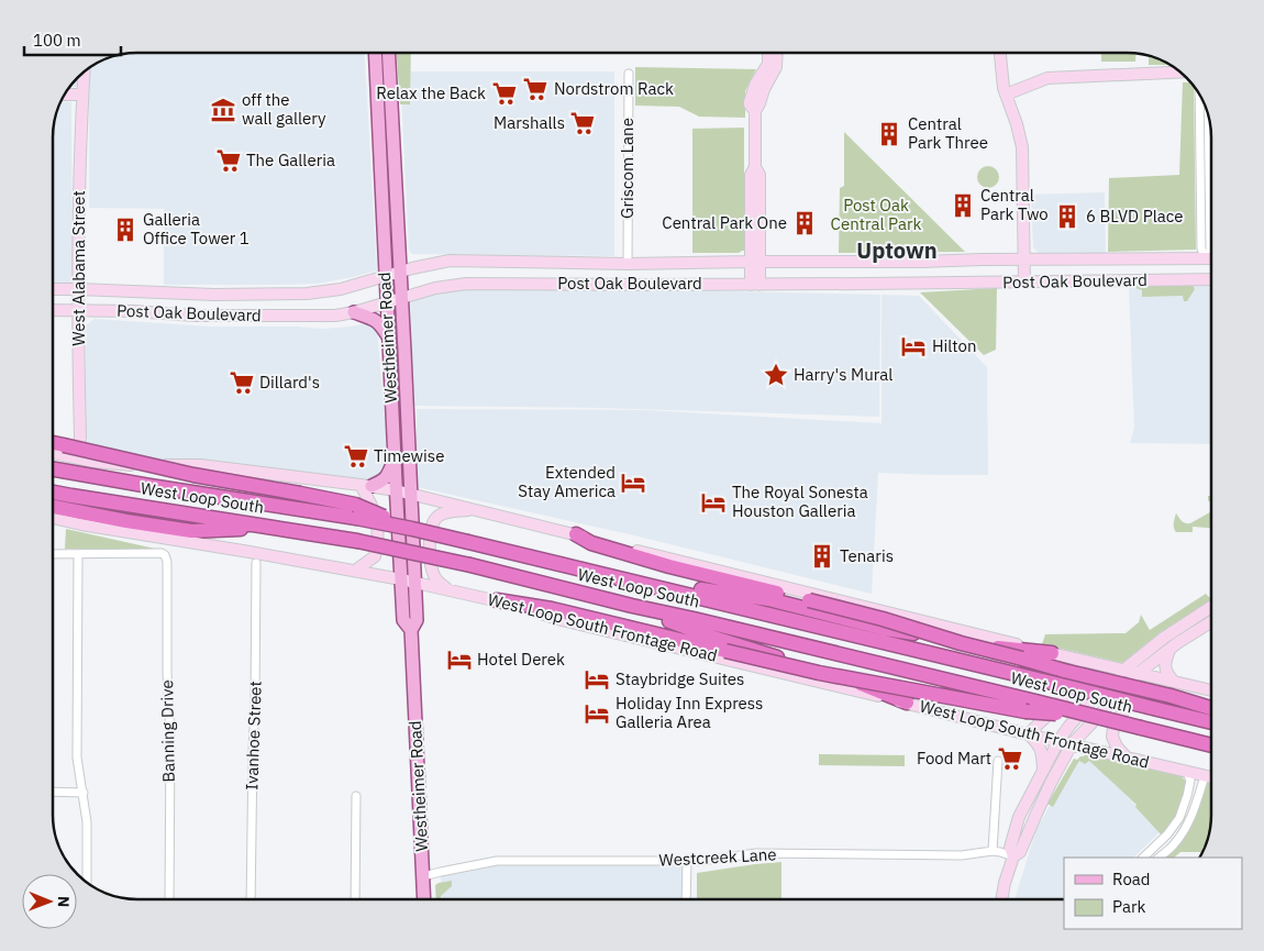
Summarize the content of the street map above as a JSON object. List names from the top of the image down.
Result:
{
  "streets": {
    "highway": ["West Loop South"],
    "main road": [
      "West Alabama Street",
      "Post Oak Boulevard",
      "Westheimer Road",
      "West Loop South Frontage Road"
    ],
    "street": [
      "Griscom Lane",
      "Banning Drive",
      "Ivanhoe Street",
      "Westcreek Lane"
    ]
  },
  "crossings": [
    ["Griscom Lane", "Post Oak Boulevard"],
    ["West Alabama Street", "Post Oak Boulevard"],
    ["Post Oak Boulevard", "Westheimer Road"],
    ["Westheimer Road", "West Loop South Frontage Road"],
    ["Westheimer Road", "Westcreek Lane"]
  ],
  "districts": ["Uptown"],
  "parks": ["Post Oak Central Park"],
  "places": {
    "supermarket": [
      "Nordstrom Rack",
      "Relax the Back",
      "Marshalls",
      "The Galleria",
      "Dillard's",
      "Timewise",
      "Food Mart"
    ],
    "museum": ["off the wall gallery"],
    "building": [
      "Central Park Three",
      "Central Park Two",
      "6 BLVD Place",
      "Central Park One",
      "Galleria Office Tower 1",
      "Tenaris"
    ],
    "hotel": [
      "Hilton",
      "Extended Stay America",
      "The Royal Sonesta Houston Galleria",
      "Hotel Derek",
      "Staybridge Suites",
      "Holiday Inn Express Galleria Area"
    ],
    "place": ["Harry's Mural"]
  },
  "legend": ["Road", "Park"],
  "scale_bar": "100 m",
  "north": "right"
}
